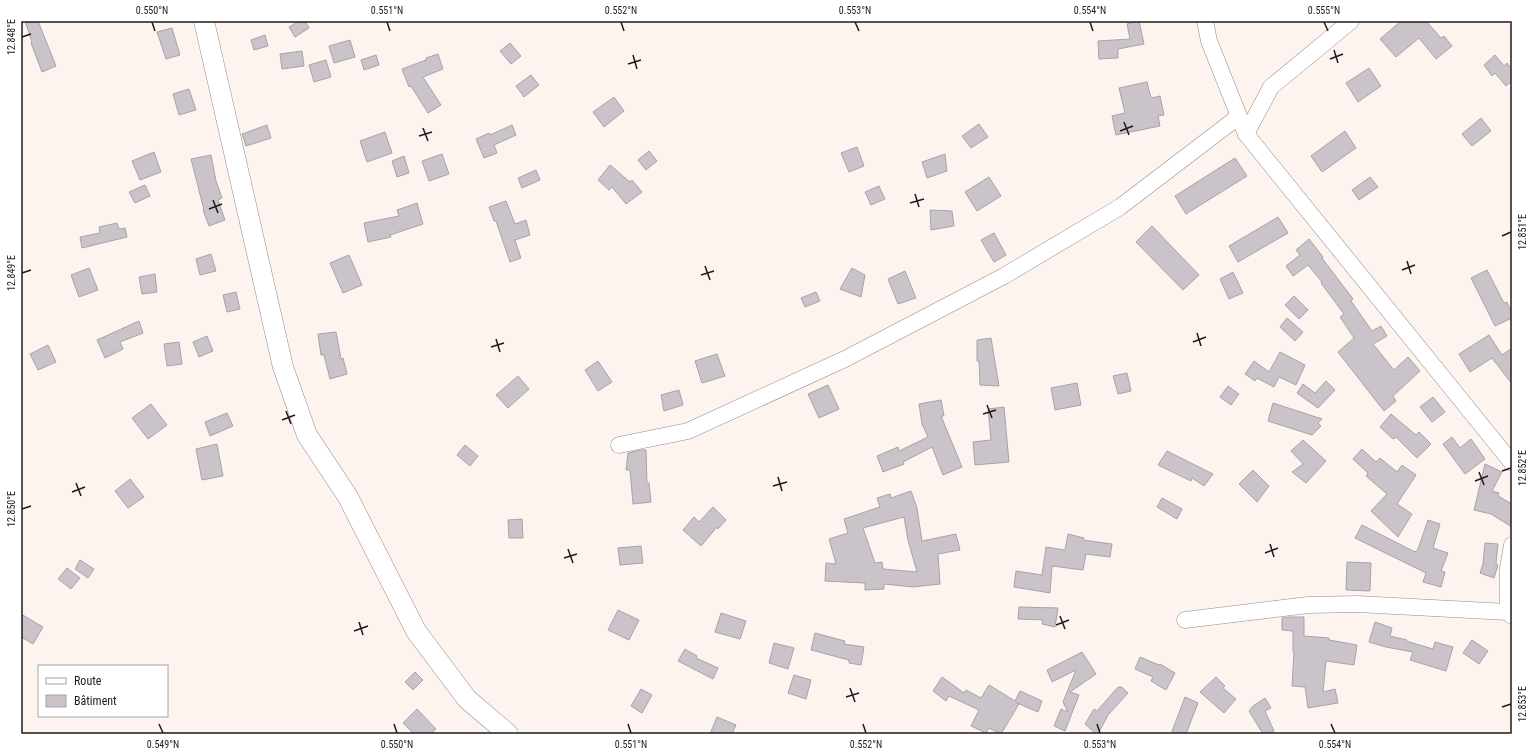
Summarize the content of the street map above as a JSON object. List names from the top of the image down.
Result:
{
  "legend": ["Route", "Bâtiment"],
  "coordinates": [
    "0.550°N",
    "0.551°N",
    "0.552°N",
    "0.553°N",
    "0.554°N",
    "0.555°N",
    "12.848°E",
    "12.851°E",
    "12.849°E",
    "12.852°E",
    "12.850°E",
    "12.853°E",
    "0.549°N"
  ]
}
